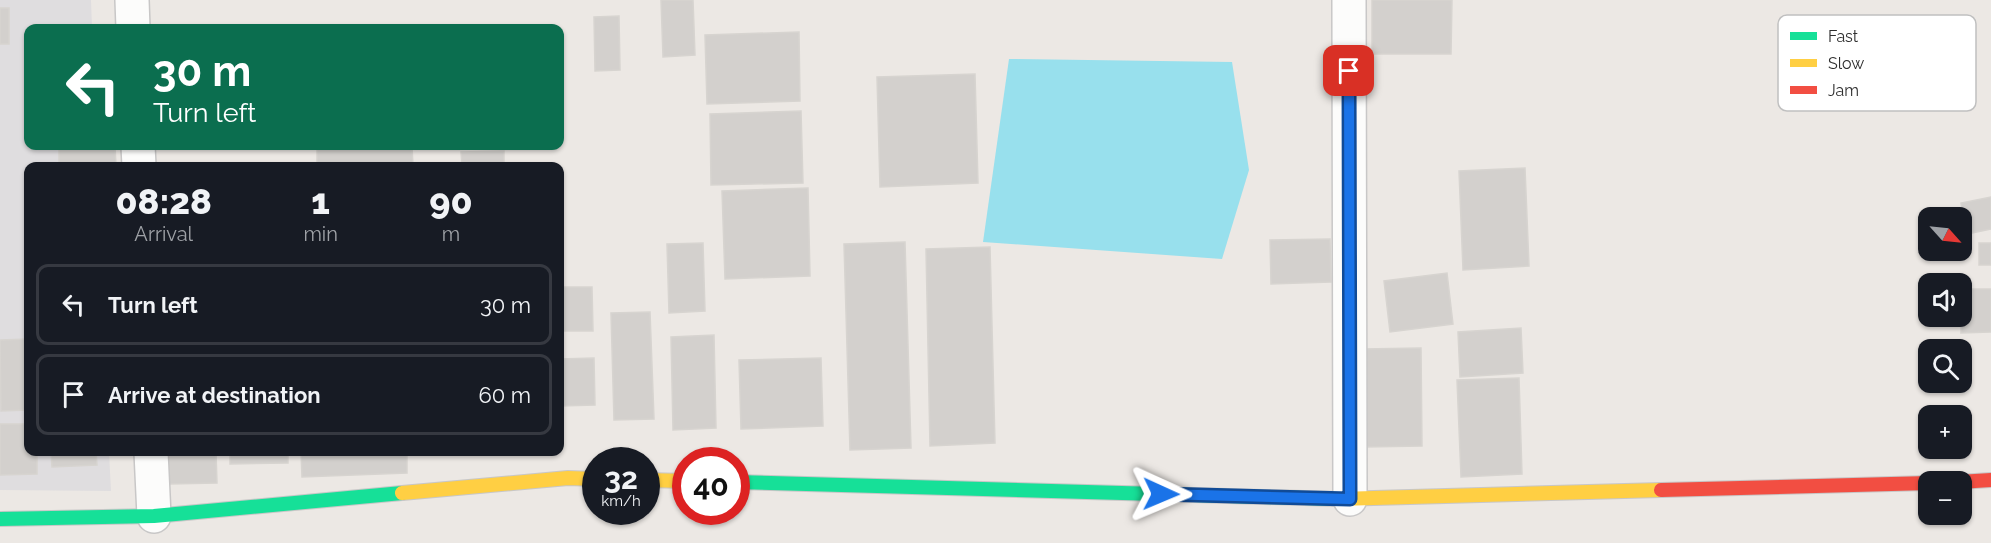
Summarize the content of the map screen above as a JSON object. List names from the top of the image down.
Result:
{
  "legend": ["Fast", "Slow", "Jam"],
  "north": "bottom right",
  "page": {
    "turn": ["30 m", "Turn left"],
    "eta": [
      "08:28",
      "Arrival",
      "1",
      "min",
      "90",
      "m"
    ],
    "map_buttons": ["+", "−"],
    "list": [
      {
        "name": "Turn left",
        "value": "30 m"
      },
      {
        "name": "Arrive at destination",
        "value": "60 m"
      }
    ],
    "speed": "32 km/h",
    "limit": "40"
  }
}
